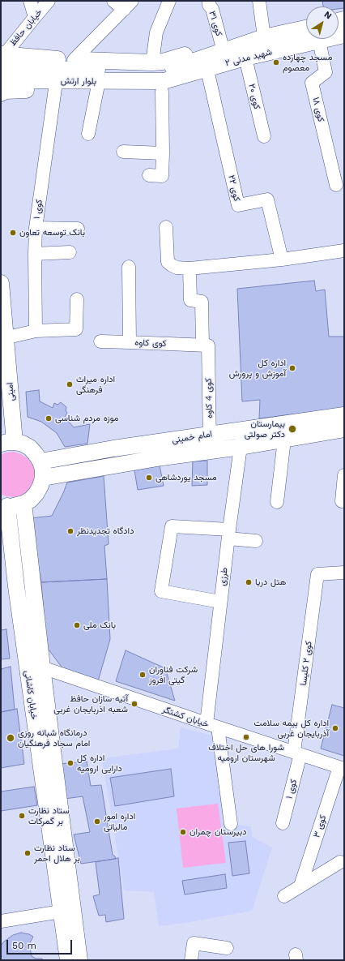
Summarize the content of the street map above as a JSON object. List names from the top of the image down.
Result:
{
  "streets": {
    "main road": [
      "شهید مدنی ۲",
      "بلوار ارتش",
      "امینی",
      "امام خمینی",
      "خیابان کاشانی"
    ],
    "street": [
      "کوی ۳۱",
      "خیابان حافظ",
      "کوی ۲۰",
      "کوی ۱۸",
      "کوی ۲۲",
      "کوی ۱",
      "کوی کاوه",
      "کوی 4 کاوه",
      "طرزی",
      "کوی ۲ کلیسا",
      "خیابان کشتگر",
      "کوی ۳"
    ]
  },
  "crossings": [
    ["کوی ۳۱", "شهید مدنی ۲"],
    ["کوی ۳۱", "کوی ۲۰"],
    ["خیابان حافظ", "بلوار ارتش"],
    ["شهید مدنی ۲", "بلوار ارتش"],
    ["شهید مدنی ۲", "کوی ۲۰"],
    ["کوی ۱", "کوی ۲ کلیسا"],
    ["کوی ۱", "خیابان کشتگر"],
    ["کوی کاوه", "کوی 4 کاوه"],
    ["کوی 4 کاوه", "امام خمینی"],
    ["امام خمینی", "طرزی"],
    ["طرزی", "خیابان کشتگر"],
    ["کوی ۲ کلیسا", "خیابان کشتگر"],
    ["خیابان کاشانی", "خیابان کشتگر"],
    ["خیابان کشتگر", "کوی ۳"]
  ],
  "places": [
    "مسجد چهارده معصوم",
    "بانک توسعه تعاون",
    "اداره کل آموزش و پرورش",
    "اداره میراث فرهنگی",
    "موزه مردم شناسی",
    "بیمارستان دکتر صولتی",
    "مسجد یوردشاهی",
    "دادگاه تجدیدنظر",
    "هتل دریا",
    "بانک ملی",
    "شرکت فناوران گیتی افروز",
    "آتیه سازان حافظ شعبه اذربایجان غربی",
    "اداره کل بیمه سلامت آذربایجان غربی",
    "شورا های حل اختلاف شهرستان ارومیه",
    "درمانگاه شبانه روزی امام سجاد فرهنگیان",
    "اداره کل دارایی ارومیه",
    "ستاد نظارت بر گمرکات",
    "اداره امور مالیاتی",
    "دبیرستان چمران",
    "ستاد نظارت بر هلال احمر"
  ],
  "scale_bar": "50 m",
  "north": "top right"
}
